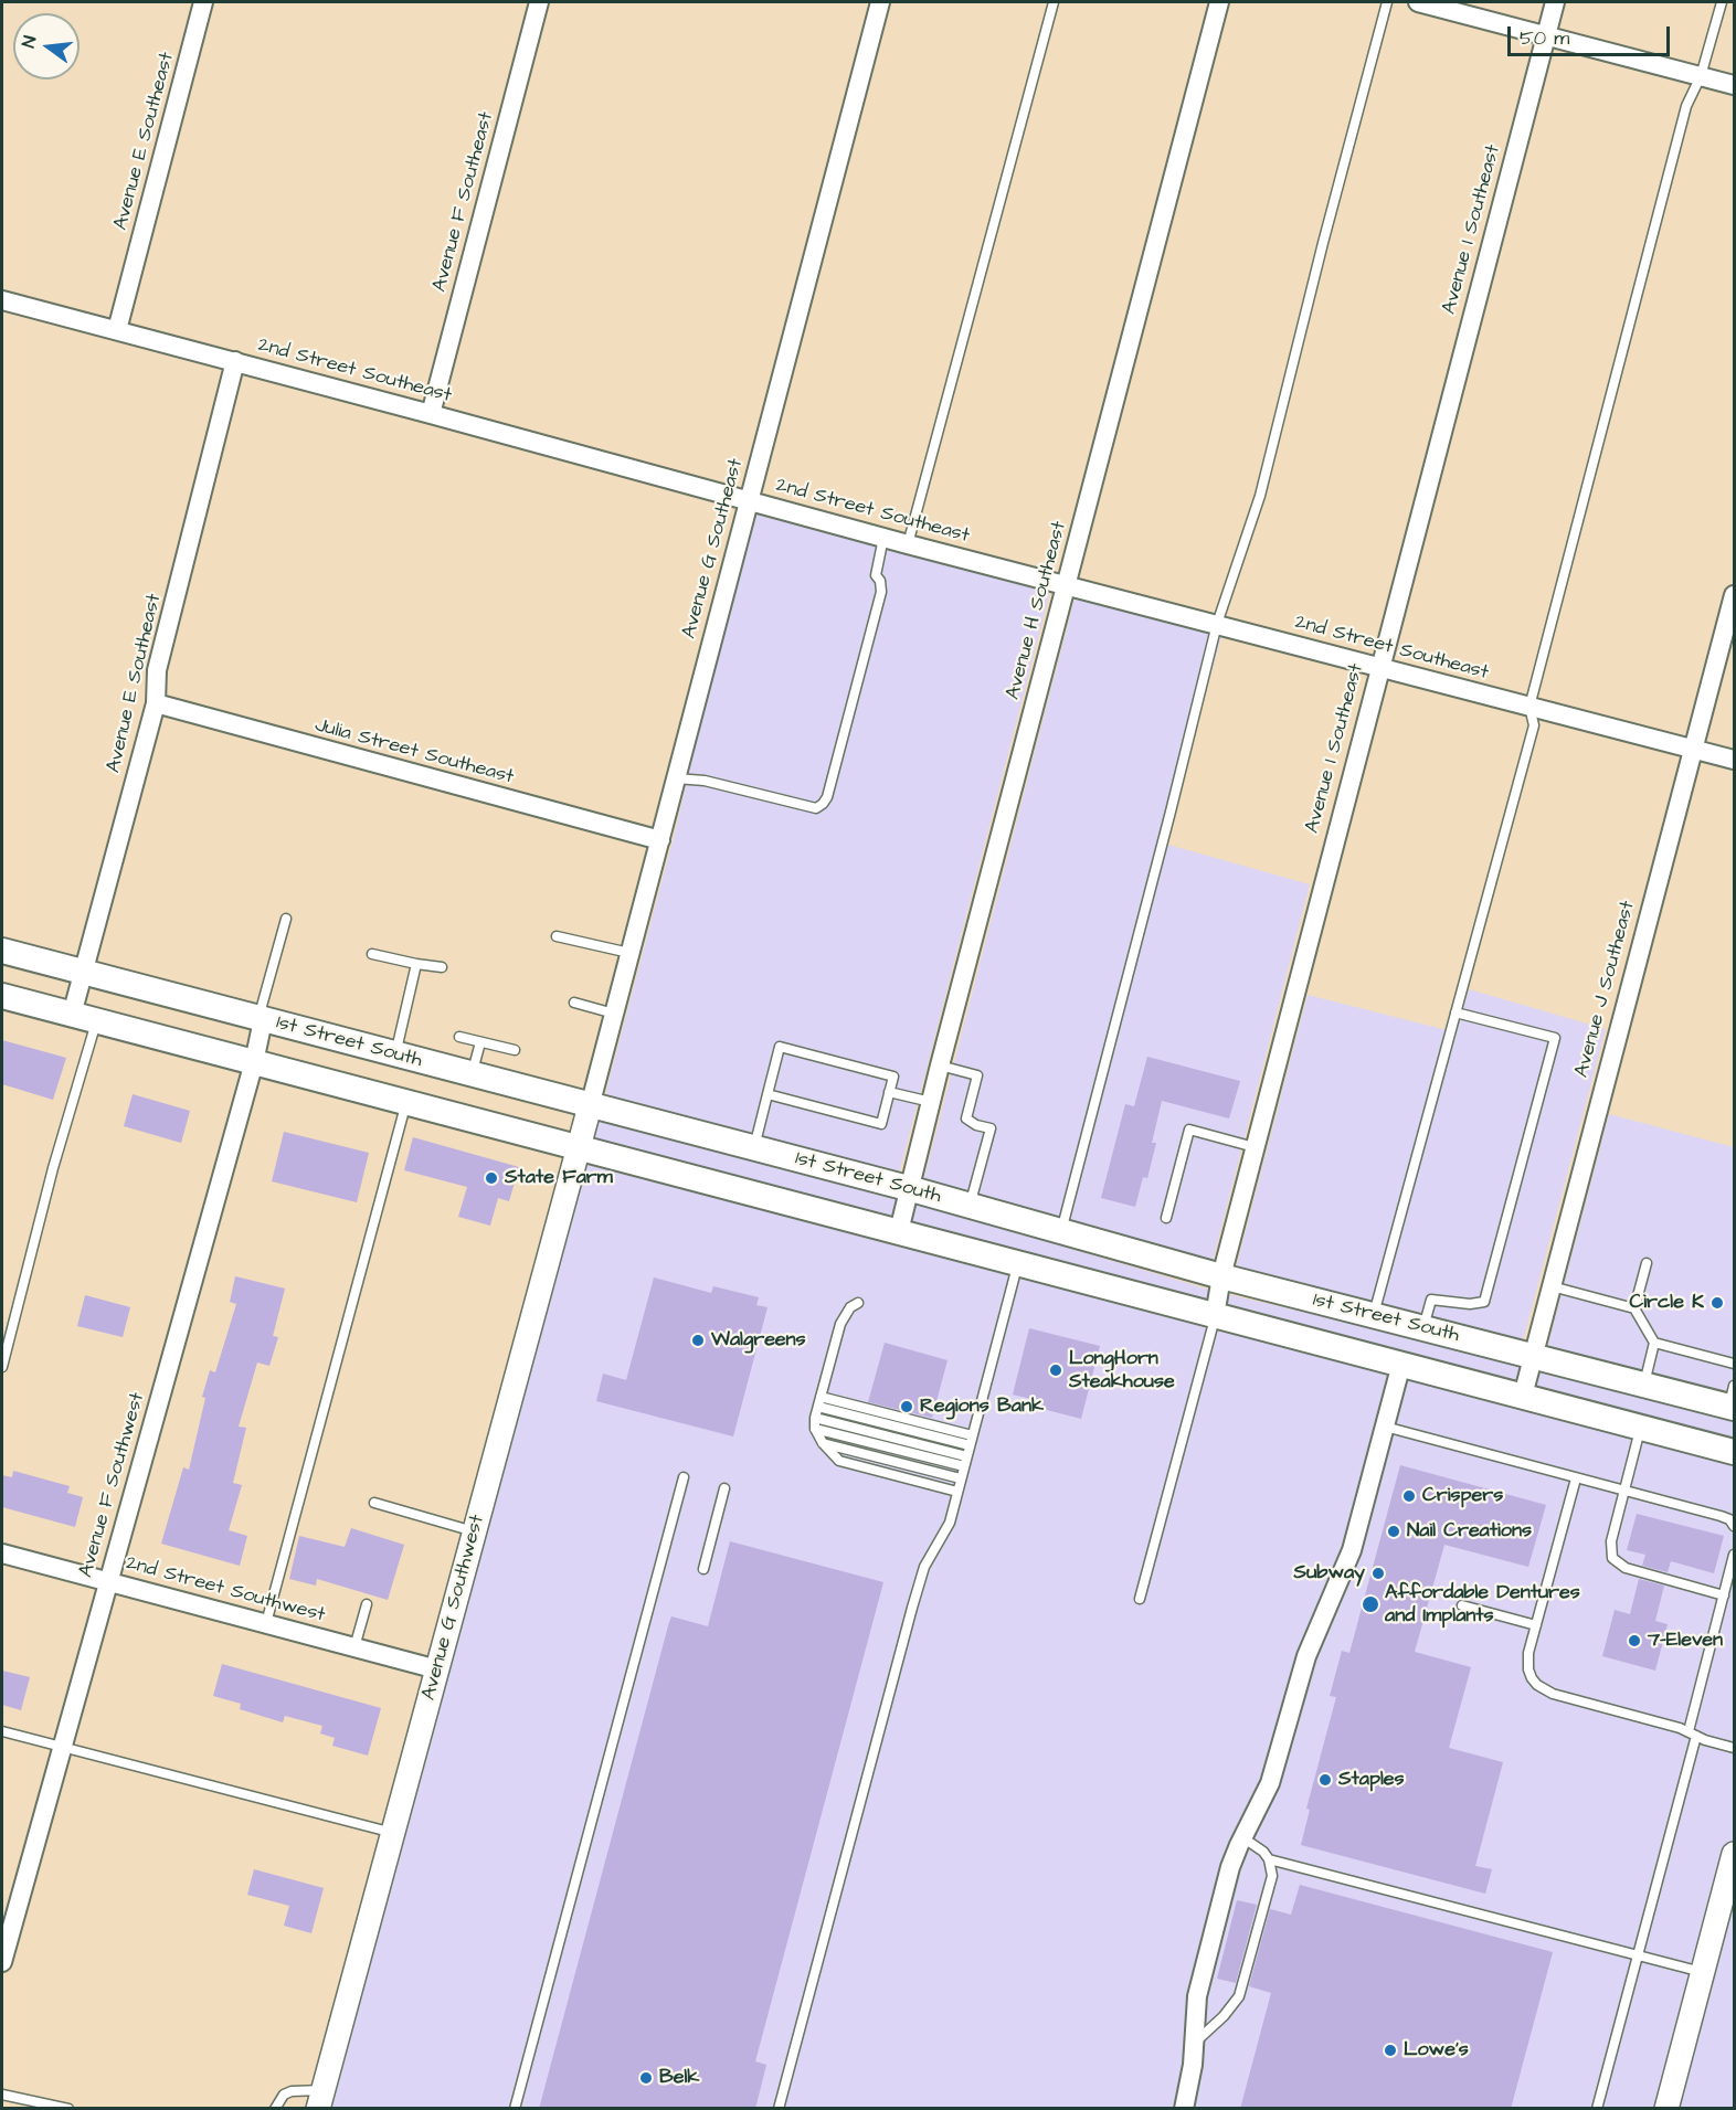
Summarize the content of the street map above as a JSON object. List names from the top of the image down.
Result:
{
  "streets": {
    "main road": ["1st Street South"],
    "street": [
      "Avenue E Southeast",
      "Avenue F Southeast",
      "Avenue I Southeast",
      "2nd Street Southeast",
      "Avenue G Southeast",
      "Avenue H Southeast",
      "Julia Street Southeast",
      "Avenue J Southeast",
      "Avenue F Southwest",
      "2nd Street Southwest",
      "Avenue G Southwest"
    ]
  },
  "crossings": [
    ["Avenue E Southeast", "2nd Street Southeast"],
    ["Avenue E Southeast", "Julia Street Southeast"],
    ["Avenue E Southeast", "1st Street South"],
    ["Avenue F Southeast", "2nd Street Southeast"],
    ["Avenue I Southeast", "2nd Street Southeast"],
    ["Avenue I Southeast", "1st Street South"],
    ["2nd Street Southeast", "Avenue G Southeast"],
    ["2nd Street Southeast", "Avenue H Southeast"],
    ["2nd Street Southeast", "Avenue J Southeast"],
    ["Avenue G Southeast", "Julia Street Southeast"],
    ["Avenue G Southeast", "1st Street South"],
    ["Avenue G Southeast", "Avenue G Southwest"],
    ["Avenue H Southeast", "1st Street South"],
    ["Avenue J Southeast", "1st Street South"],
    ["1st Street South", "Avenue F Southwest"],
    ["1st Street South", "Avenue G Southwest"],
    ["Avenue F Southwest", "2nd Street Southwest"],
    ["2nd Street Southwest", "Avenue G Southwest"]
  ],
  "places": [
    "State Farm",
    "Circle K",
    "Walgreens",
    "LongHorn Steakhouse",
    "Regions Bank",
    "Crispers",
    "Nail Creations",
    "Subway",
    "Affordable Dentures and Implants",
    "7-Eleven",
    "Staples",
    "Lowe's",
    "Belk"
  ],
  "scale_bar": "50 m",
  "north": "left"
}
